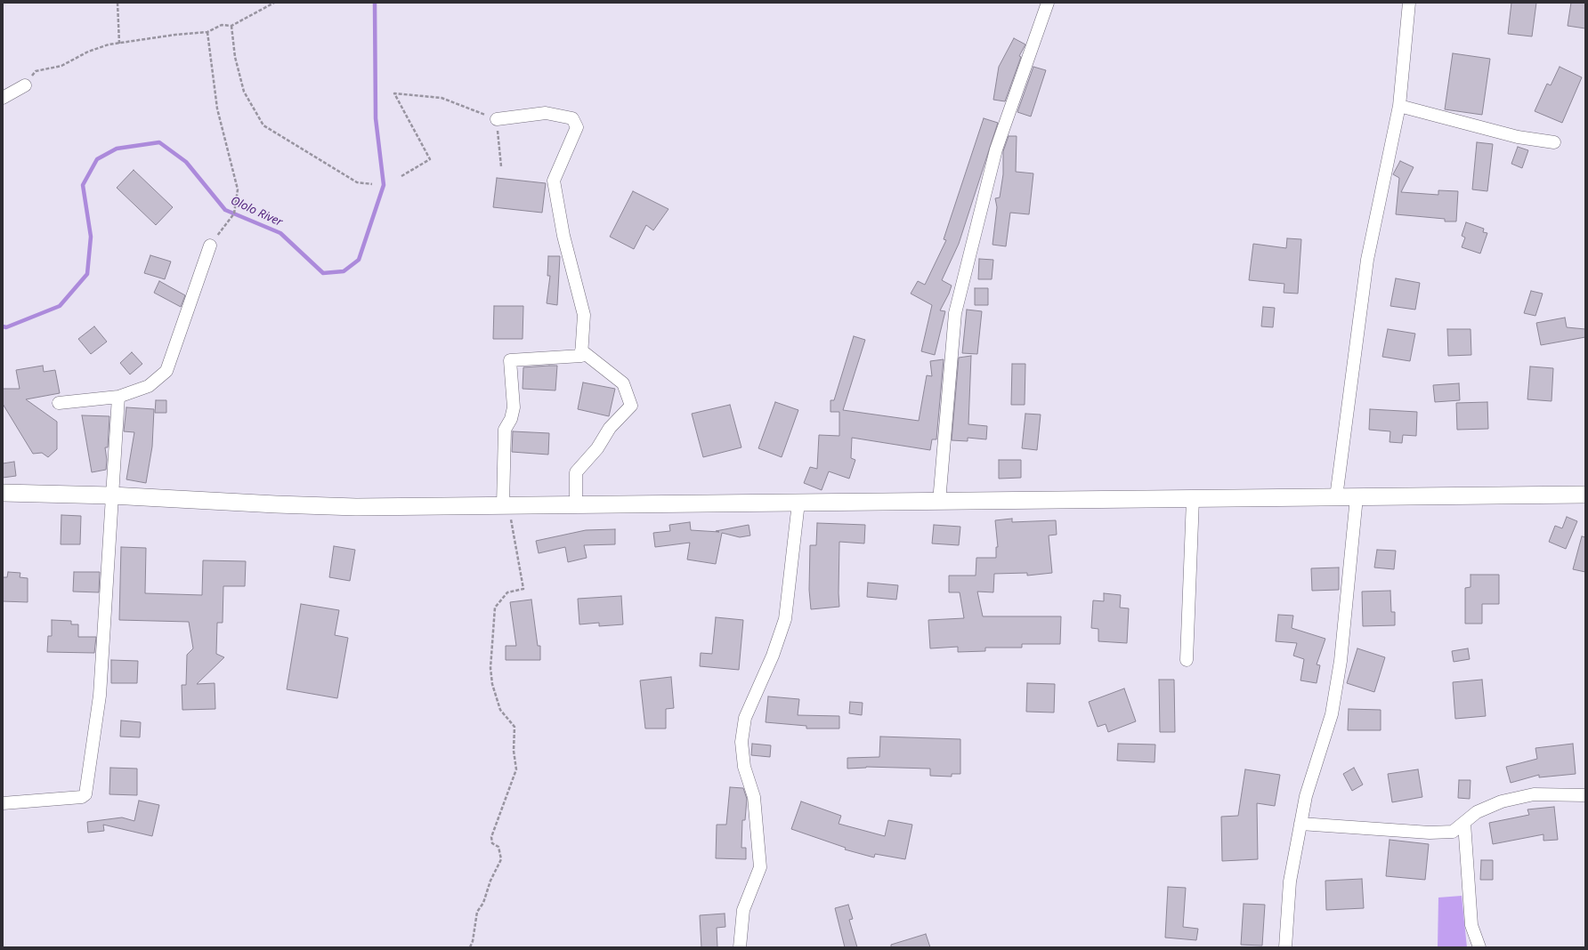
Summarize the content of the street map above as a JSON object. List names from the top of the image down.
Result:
{
  "water": ["Ololo River"]
}
